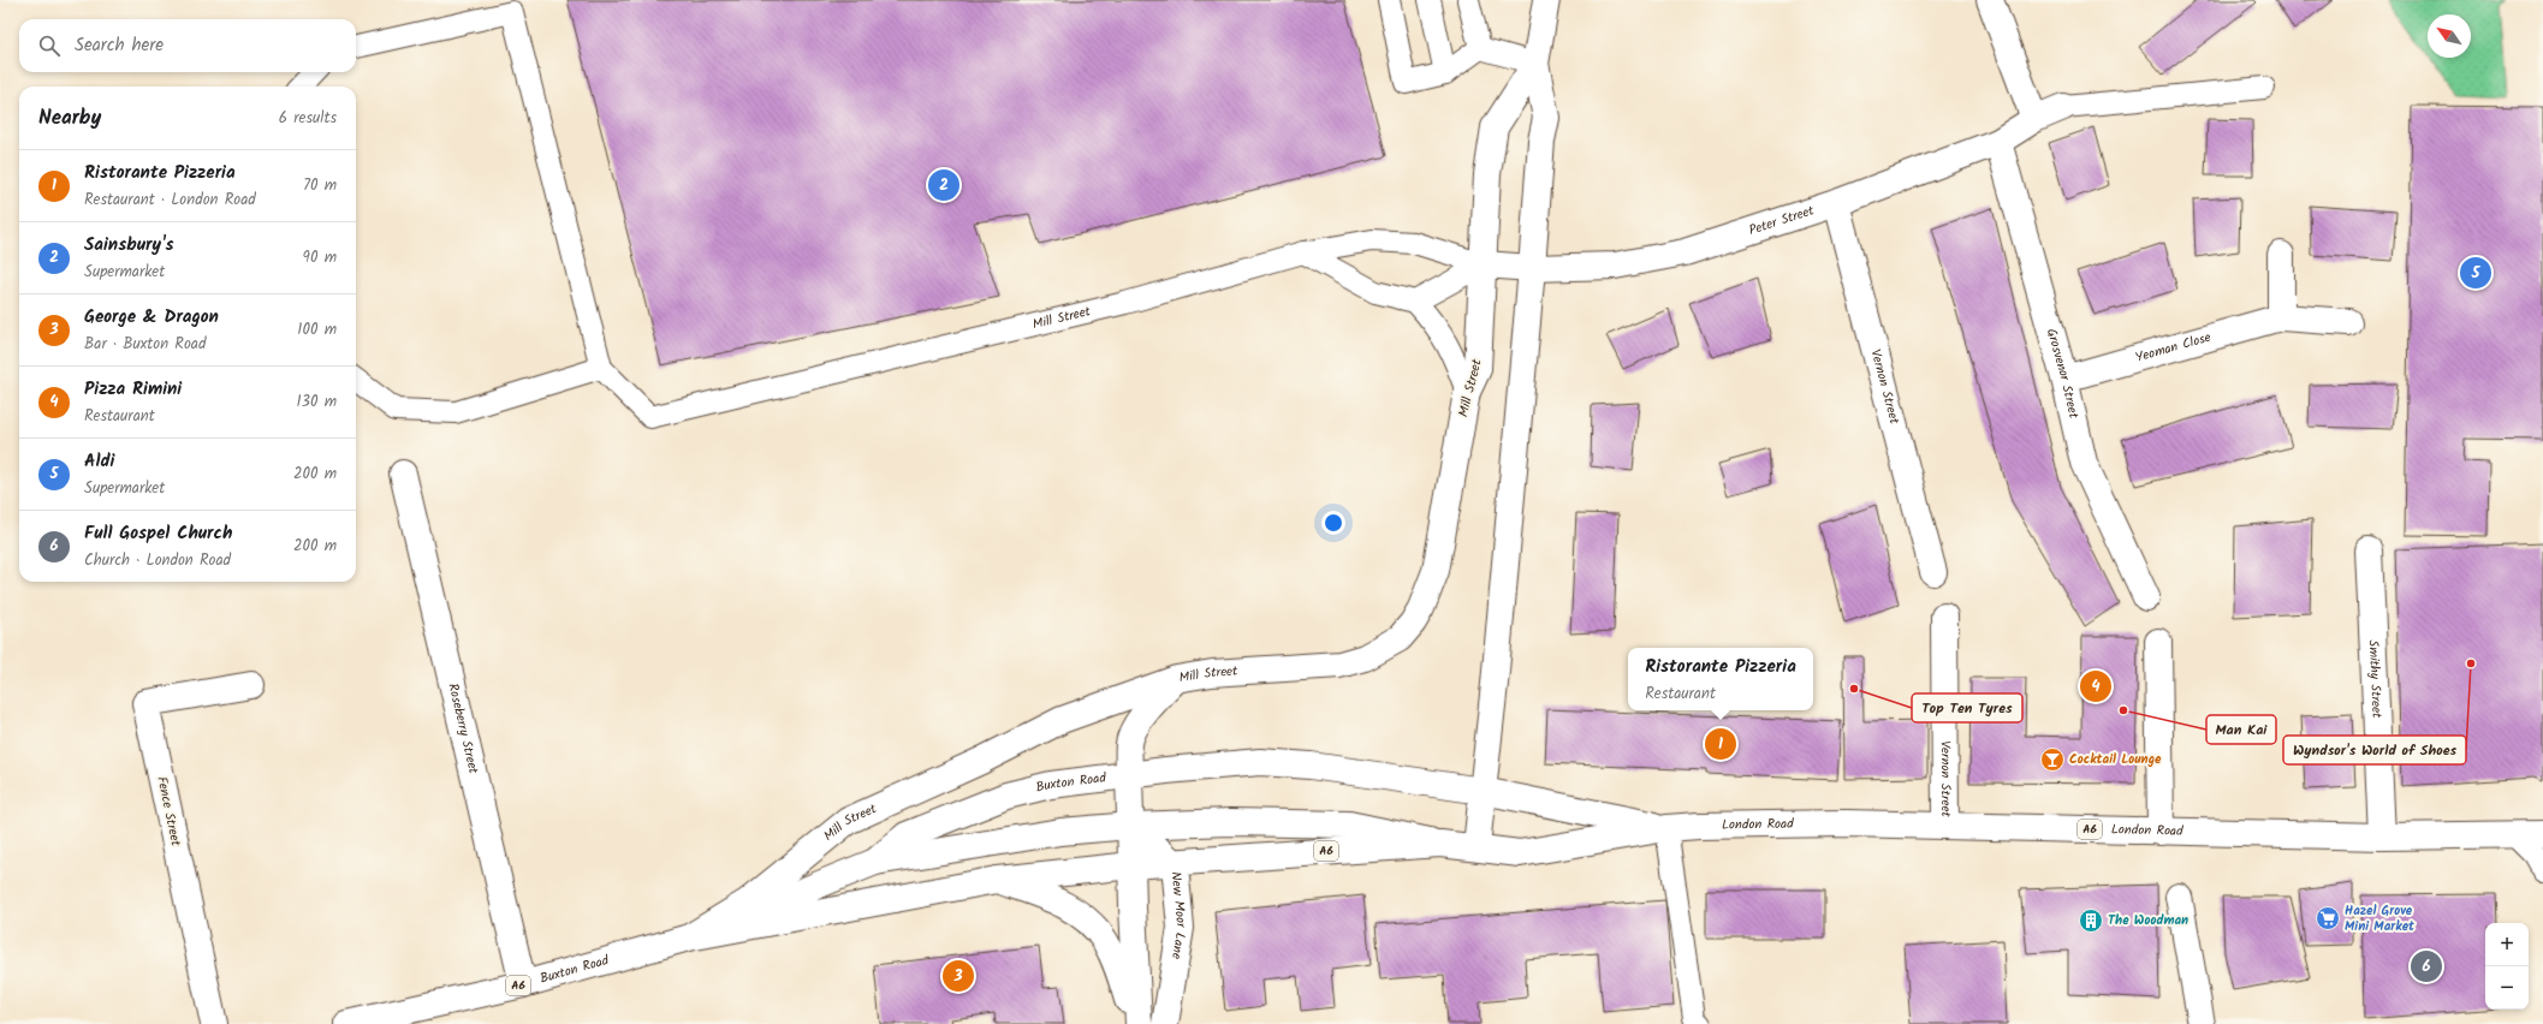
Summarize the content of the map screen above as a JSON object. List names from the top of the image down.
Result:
{
  "streets": {
    "main road": [
      "Peter Street",
      "Mill Street",
      "Yeoman Close",
      "Grosvenor Street",
      "Vernon Street",
      "Smithy Street",
      "Roseberry Street",
      "Buxton Road",
      "Fence Street",
      "London Road",
      "A6",
      "New Moor Lane"
    ]
  },
  "crossings": [
    ["Peter Street", "Mill Street"],
    ["Peter Street", "Grosvenor Street"],
    ["Peter Street", "Vernon Street"],
    ["Mill Street", "Buxton Road"],
    ["Mill Street", "London Road"],
    ["Yeoman Close", "Grosvenor Street"],
    ["Vernon Street", "London Road"],
    ["Smithy Street", "London Road"],
    ["Roseberry Street", "Buxton Road"],
    ["Buxton Road", "London Road"],
    ["Buxton Road", "A6"],
    ["Buxton Road", "New Moor Lane"],
    ["A6", "New Moor Lane"]
  ],
  "places": {
    "other": ["Wyndsor's World of Shoes", "Top Ten Tyres", "Man Kai"],
    "bar": ["Cocktail Lounge"],
    "supermarket": ["Hazel Grove Mini Market"],
    "building": ["The Woodman"]
  },
  "north": "top left",
  "page": {
    "search": "Search here",
    "heading": ["Nearby", "6 results"],
    "list": [
      {
        "mark": "1",
        "name": "Ristorante Pizzeria",
        "note": "Restaurant · London Road",
        "value": "70 m"
      },
      {
        "mark": "2",
        "name": "Sainsbury's",
        "note": "Supermarket",
        "value": "90 m"
      },
      {
        "mark": "3",
        "name": "George & Dragon",
        "note": "Bar · Buxton Road",
        "value": "100 m"
      },
      {
        "mark": "4",
        "name": "Pizza Rimini",
        "note": "Restaurant",
        "value": "130 m"
      },
      {
        "mark": "5",
        "name": "Aldi",
        "note": "Supermarket",
        "value": "200 m"
      },
      {
        "mark": "6",
        "name": "Full Gospel Church",
        "note": "Church · London Road",
        "value": "200 m"
      }
    ],
    "pins": [
      "2",
      "5",
      "4",
      "1",
      "6",
      "3"
    ],
    "popup": ["Ristorante Pizzeria", "Restaurant"],
    "map_buttons": ["+", "−"]
  }
}
